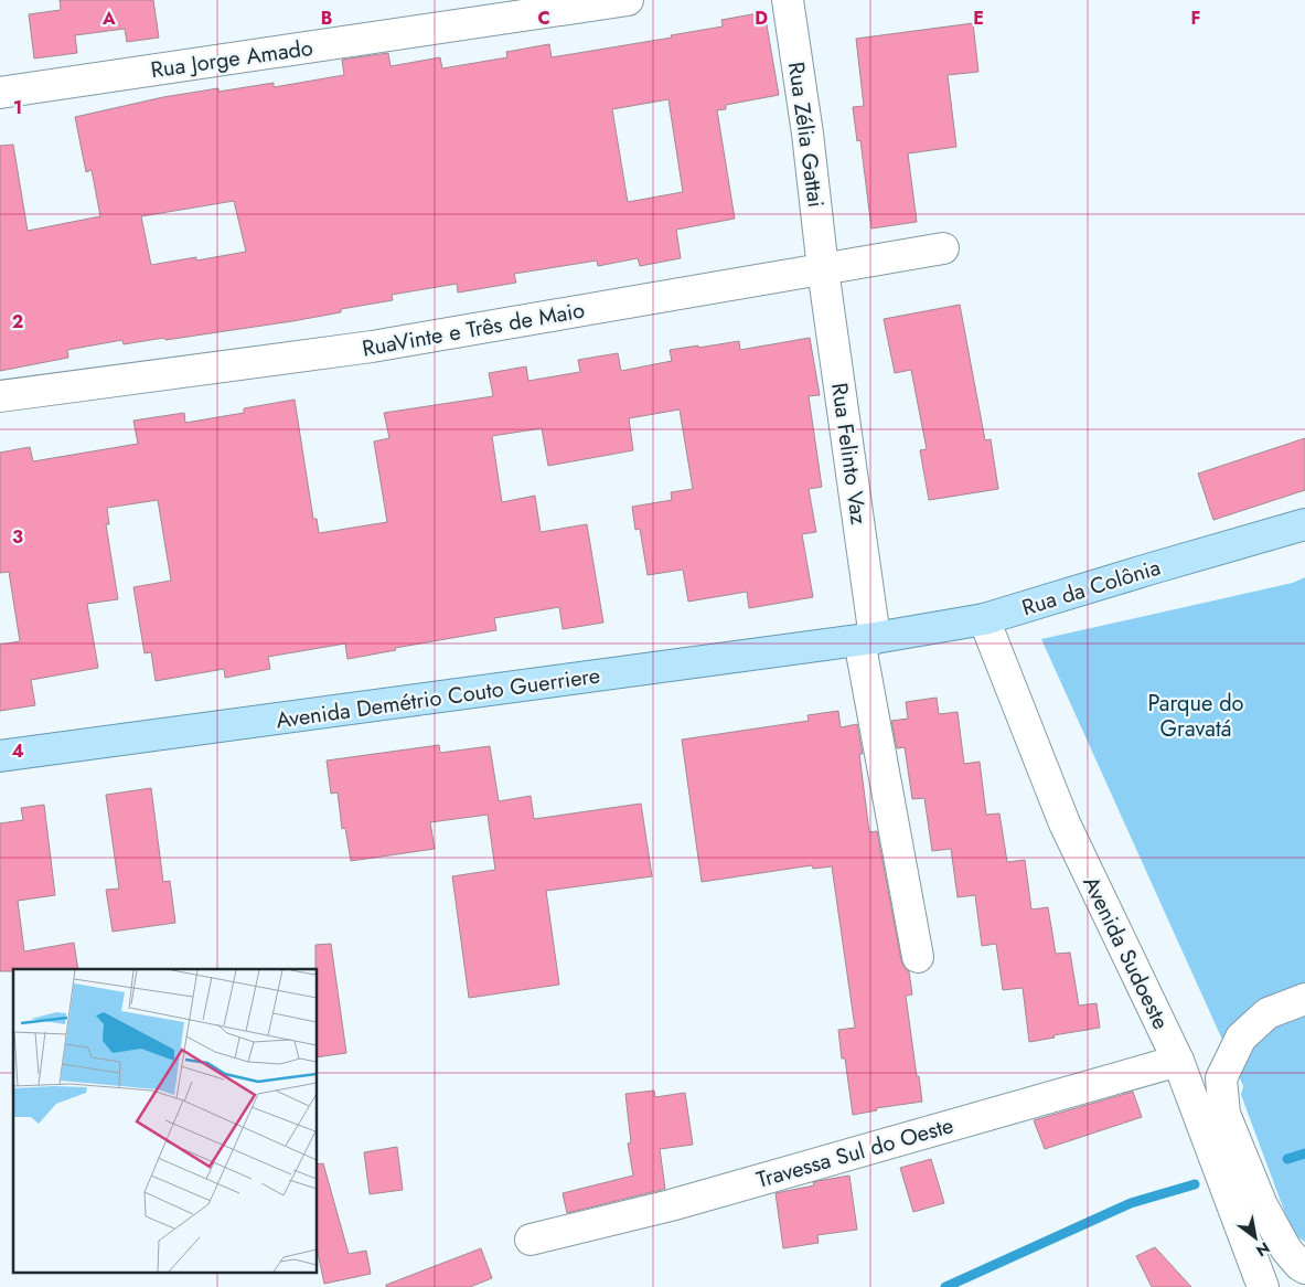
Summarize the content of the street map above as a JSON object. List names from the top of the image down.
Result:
{
  "streets": {
    "main road": ["Rua da Colônia", "Avenida Demétrio Couto Guerriere"],
    "street": [
      "Rua Jorge Amado",
      "Rua Zélia Gattai",
      "RuaVinte e Três de Maio",
      "Rua Felinto Vaz",
      "Avenida Sudoeste",
      "Travessa Sul do Oeste"
    ]
  },
  "crossings": [
    ["Rua Zélia Gattai", "RuaVinte e Três de Maio"],
    ["Rua Zélia Gattai", "Rua Felinto Vaz"],
    ["RuaVinte e Três de Maio", "Rua Felinto Vaz"],
    ["Rua Felinto Vaz", "Rua da Colônia"],
    ["Rua Felinto Vaz", "Avenida Demétrio Couto Guerriere"],
    ["Rua da Colônia", "Avenida Demétrio Couto Guerriere"],
    ["Rua da Colônia", "Avenida Sudoeste"],
    ["Avenida Sudoeste", "Travessa Sul do Oeste"]
  ],
  "parks": ["Parque do Gravatá"],
  "north": "bottom right",
  "grid": {
    "columns": [
      "A",
      "B",
      "C",
      "D",
      "E",
      "F"
    ],
    "rows": [
      "1",
      "2",
      "3",
      "4"
    ]
  }
}
